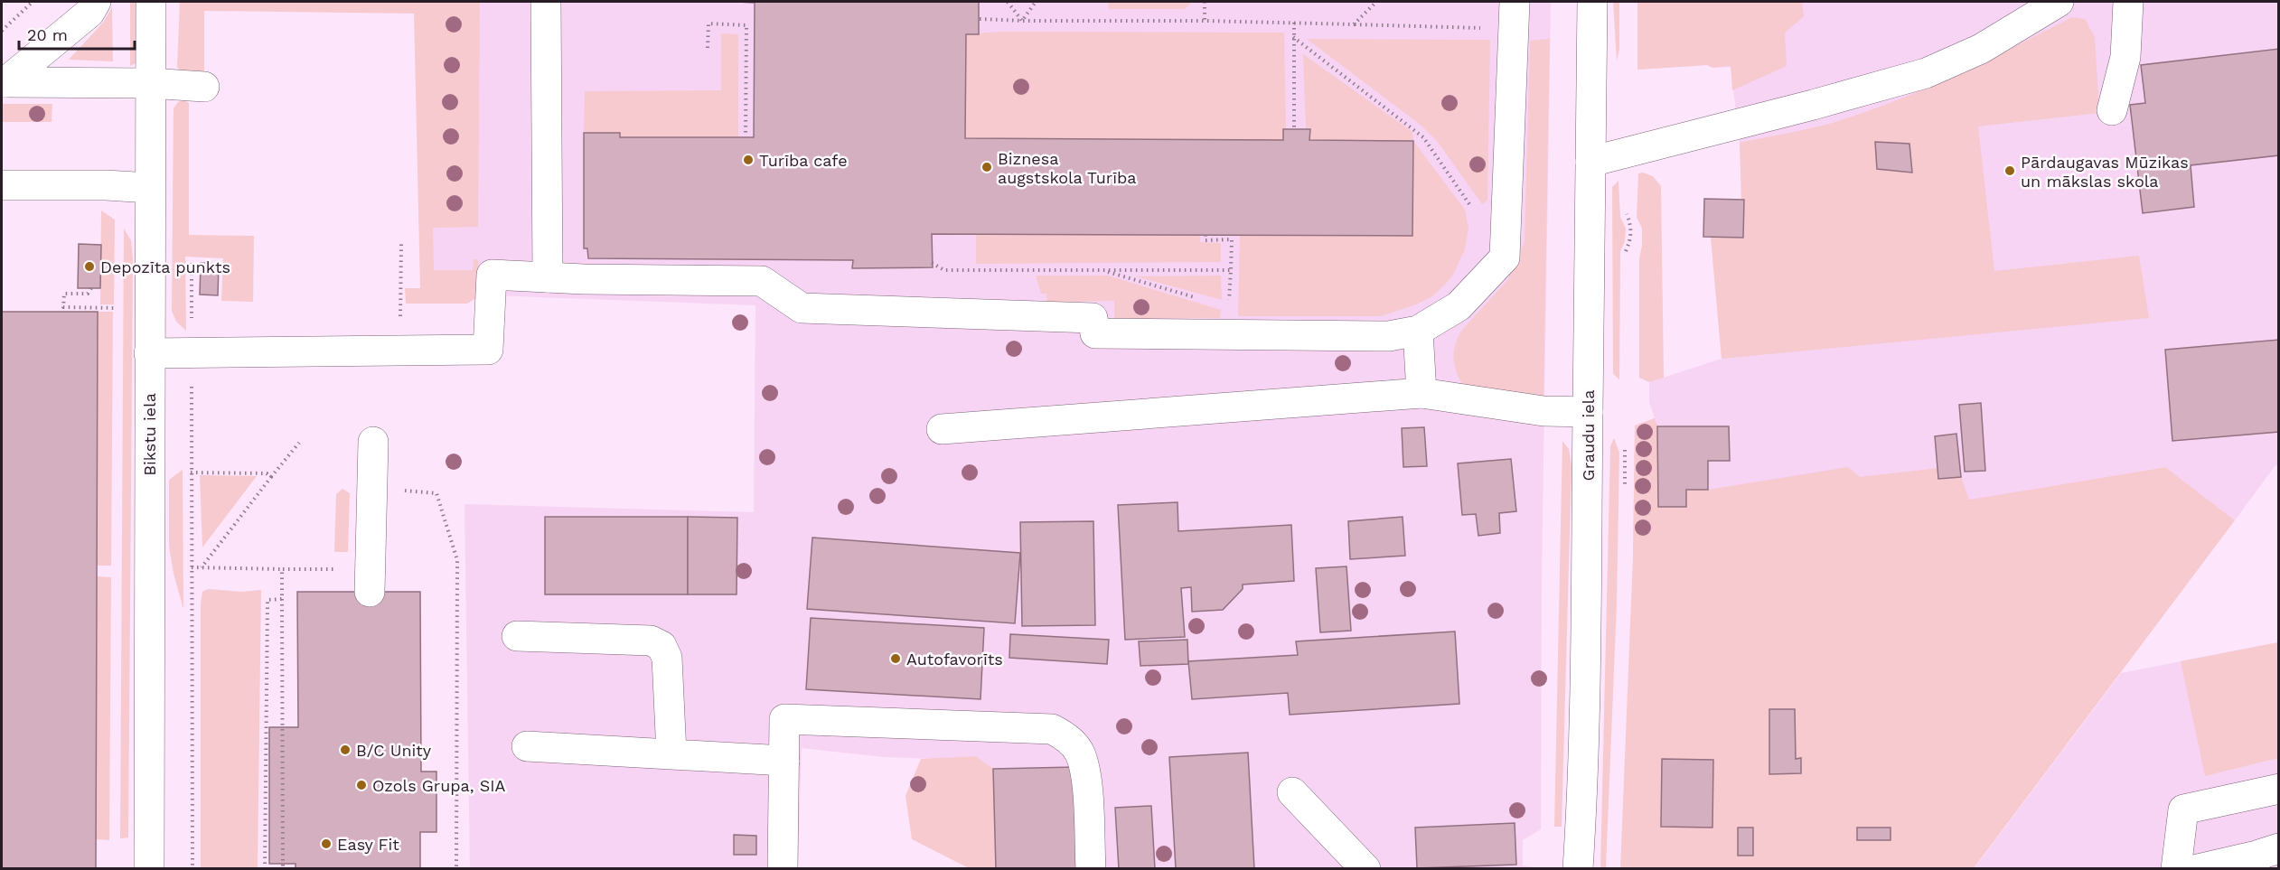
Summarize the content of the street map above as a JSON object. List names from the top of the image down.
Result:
{
  "streets": {
    "street": ["Bikstu iela", "Graudu iela"]
  },
  "places": [
    "Turība cafe",
    "Biznesa augstskola Turība",
    "Pārdaugavas Mūzikas un mākslas skola",
    "Depozīta punkts",
    "Autofavorīts",
    "B/C Unity",
    "Ozols Grupa, SIA",
    "Easy Fit"
  ],
  "scale_bar": "20 m"
}
